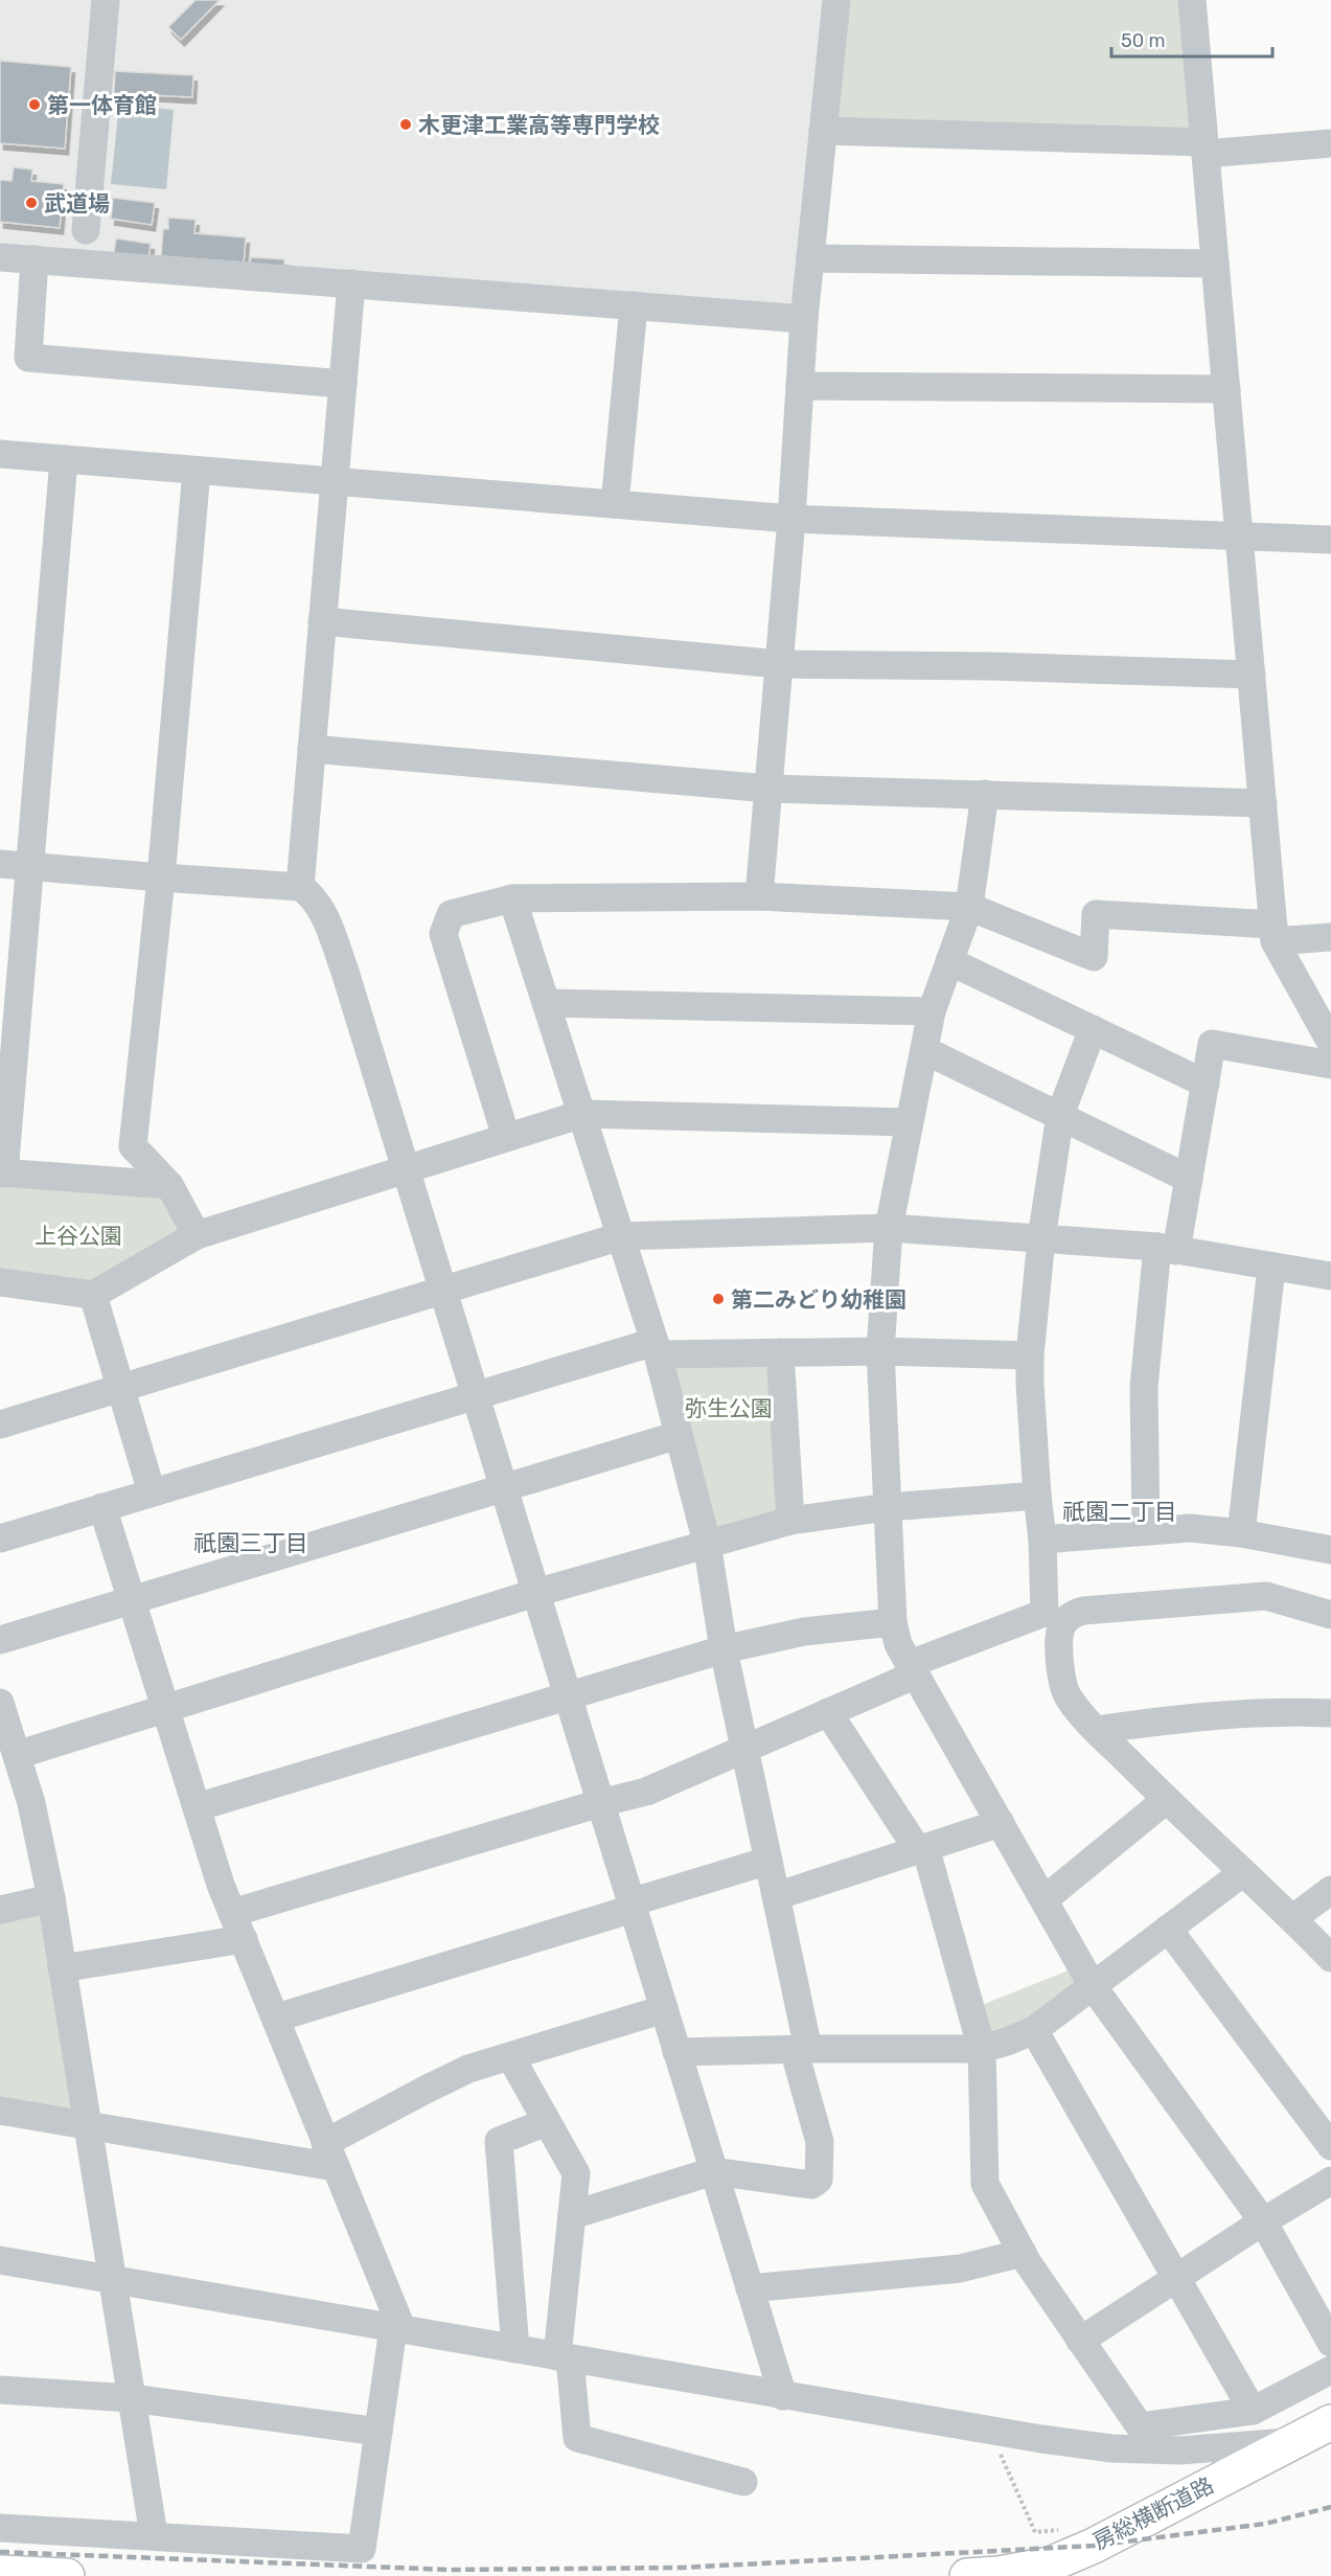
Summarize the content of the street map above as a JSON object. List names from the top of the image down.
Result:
{
  "streets": {
    "highway": ["房総横断道路"]
  },
  "districts": ["祇園二丁目", "祇園三丁目"],
  "parks": ["上谷公園", "弥生公園"],
  "places": [
    "第一体育館",
    "木更津工業高等専門学校",
    "武道場",
    "第二みどり幼稚園"
  ],
  "scale_bar": "50 m"
}
